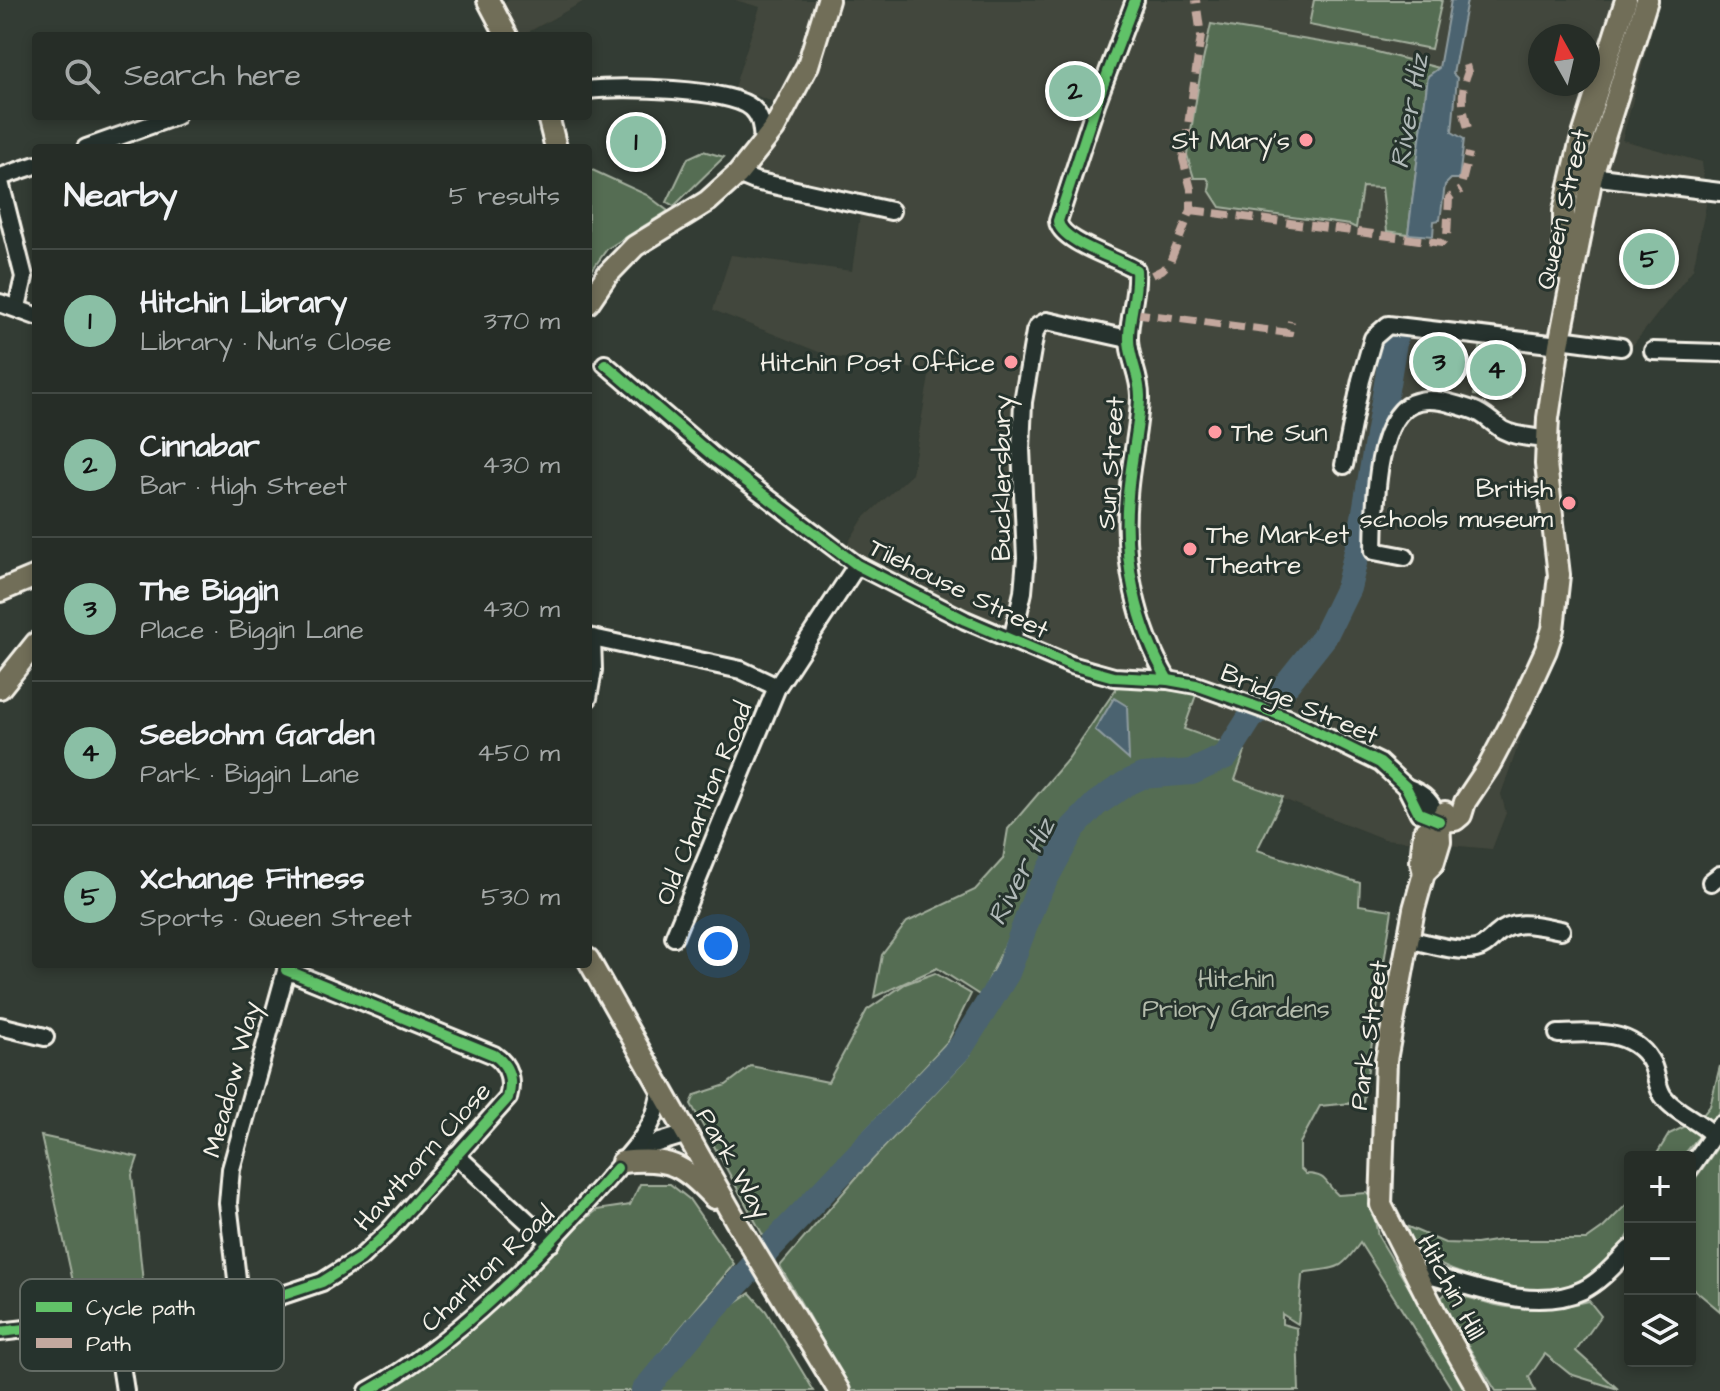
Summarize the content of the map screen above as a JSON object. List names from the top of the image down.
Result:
{
  "streets": {
    "main road": [
      "Queen Street",
      "Park Street",
      "Park Way",
      "Hitchin Hill"
    ],
    "street": [
      "Sun Street",
      "Bucklersbury",
      "Tilehouse Street",
      "Bridge Street",
      "Old Charlton Road",
      "Meadow Way",
      "Hawthorn Close",
      "Charlton Road"
    ]
  },
  "crossings": [
    ["Queen Street", "Bridge Street"],
    ["Queen Street", "Park Street"],
    ["Sun Street", "Bucklersbury"],
    ["Sun Street", "Tilehouse Street"],
    ["Sun Street", "Bridge Street"],
    ["Bucklersbury", "Tilehouse Street"],
    ["Tilehouse Street", "Bridge Street"],
    ["Tilehouse Street", "Old Charlton Road"],
    ["Bridge Street", "Park Street"],
    ["Park Street", "Hitchin Hill"],
    ["Hawthorn Close", "Charlton Road"],
    ["Park Way", "Charlton Road"]
  ],
  "water": ["River Hiz"],
  "parks": ["Hitchin Priory Gardens"],
  "places": [
    "St Mary's",
    "Hitchin Post Office",
    "The Sun",
    "British schools museum",
    "The Market Theatre"
  ],
  "legend": ["Cycle path", "Path"],
  "north": "top",
  "page": {
    "search": "Search here",
    "pins": [
      "2",
      "1",
      "5",
      "3",
      "4"
    ],
    "heading": ["Nearby", "5 results"],
    "list": [
      {
        "mark": "1",
        "name": "Hitchin Library",
        "note": "Library · Nun's Close",
        "value": "370 m"
      },
      {
        "mark": "2",
        "name": "Cinnabar",
        "note": "Bar · High Street",
        "value": "430 m"
      },
      {
        "mark": "3",
        "name": "The Biggin",
        "note": "Place · Biggin Lane",
        "value": "430 m"
      },
      {
        "mark": "4",
        "name": "Seebohm Garden",
        "note": "Park · Biggin Lane",
        "value": "450 m"
      },
      {
        "mark": "5",
        "name": "Xchange Fitness",
        "note": "Sports · Queen Street",
        "value": "530 m"
      }
    ],
    "map_buttons": ["+", "−"]
  }
}
